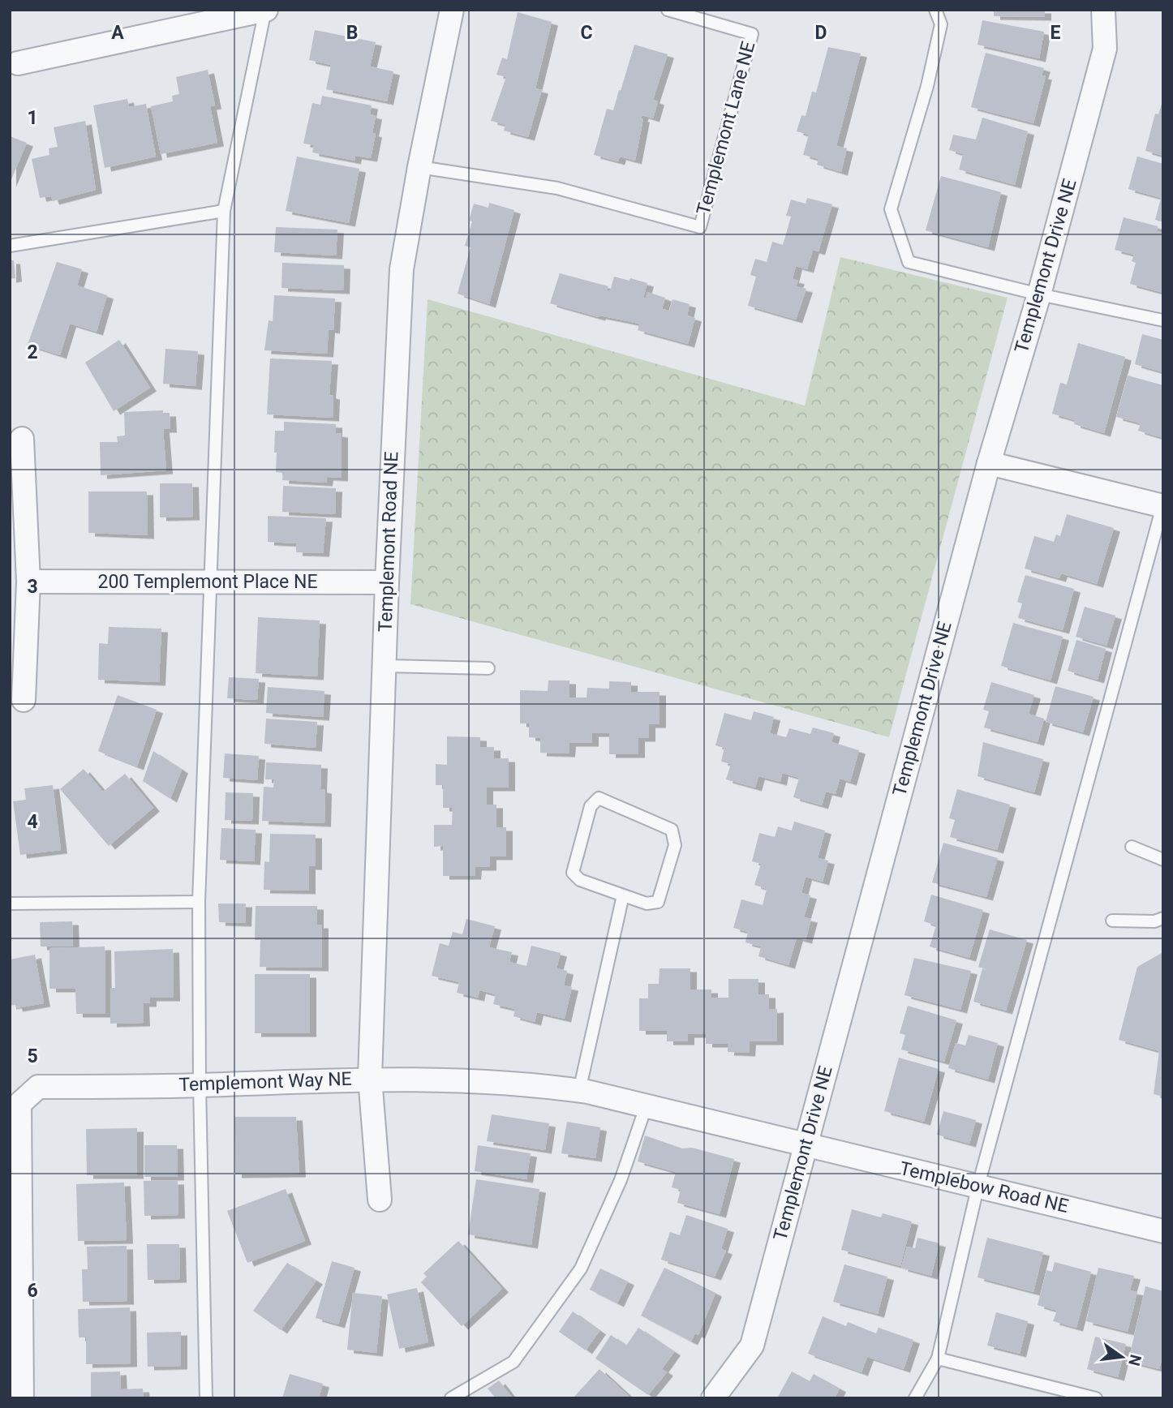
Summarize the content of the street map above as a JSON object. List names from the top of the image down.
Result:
{
  "streets": {
    "street": [
      "Templemont Drive NE",
      "Templemont Road NE",
      "200 Templemont Place NE",
      "Templemont Way NE",
      "Templebow Road NE"
    ],
    "lane": ["Templemont Lane NE"]
  },
  "crossings": [
    ["Templemont Lane NE", "Templemont Road NE"],
    ["Templemont Drive NE", "Templemont Way NE"],
    ["Templemont Drive NE", "Templebow Road NE"],
    ["Templemont Road NE", "200 Templemont Place NE"],
    ["Templemont Road NE", "Templemont Way NE"],
    ["Templemont Way NE", "Templebow Road NE"]
  ],
  "north": "right",
  "grid": {
    "columns": [
      "A",
      "B",
      "C",
      "D",
      "E"
    ],
    "rows": [
      "1",
      "2",
      "3",
      "4",
      "5",
      "6"
    ]
  }
}
